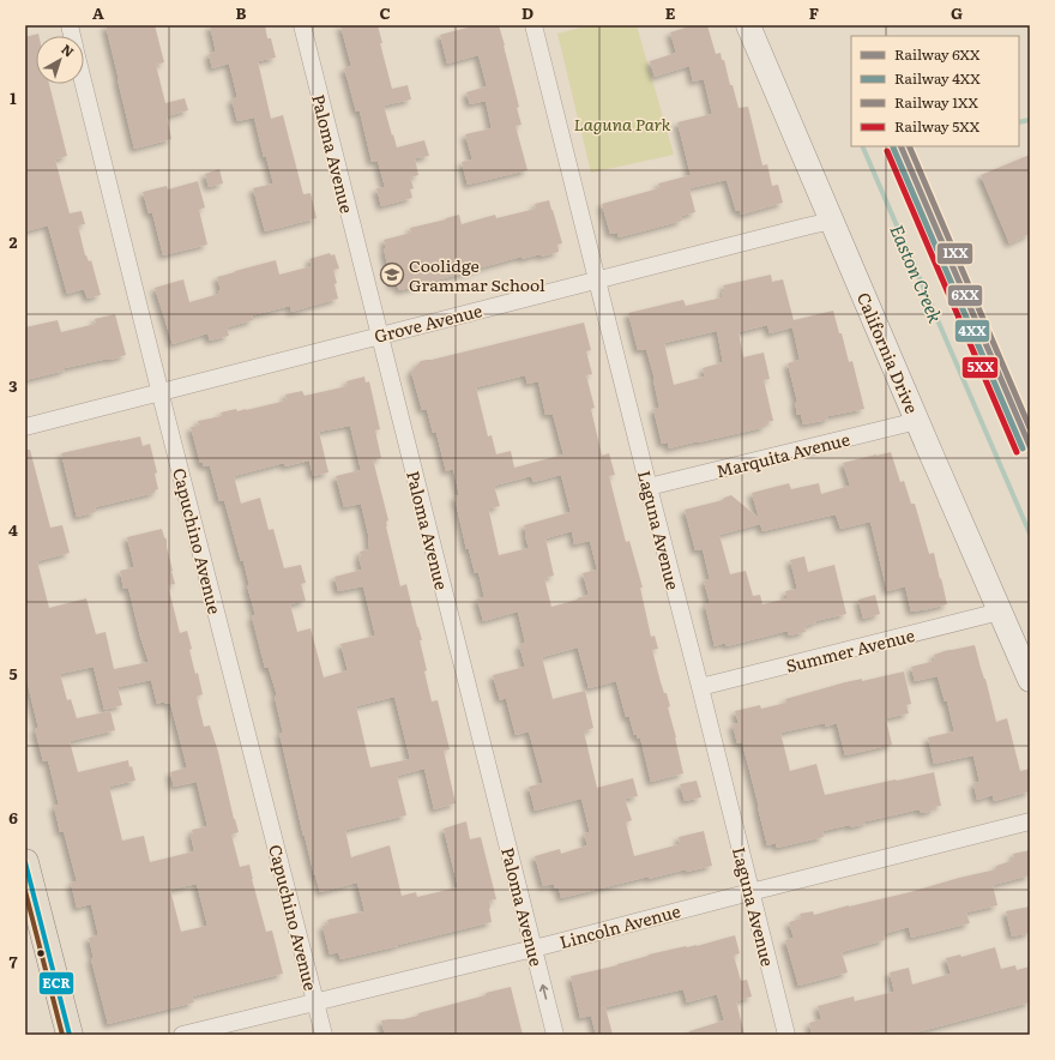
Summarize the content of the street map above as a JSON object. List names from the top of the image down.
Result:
{
  "streets": {
    "street": [
      "Paloma Avenue",
      "Grove Avenue",
      "California Drive",
      "Marquita Avenue",
      "Laguna Avenue",
      "Capuchino Avenue",
      "Summer Avenue",
      "Lincoln Avenue"
    ]
  },
  "crossings": [
    ["Paloma Avenue", "Grove Avenue"],
    ["Paloma Avenue", "Lincoln Avenue"],
    ["Grove Avenue", "California Drive"],
    ["Grove Avenue", "Laguna Avenue"],
    ["Grove Avenue", "Capuchino Avenue"],
    ["California Drive", "Marquita Avenue"],
    ["California Drive", "Summer Avenue"],
    ["Marquita Avenue", "Laguna Avenue"],
    ["Laguna Avenue", "Summer Avenue"],
    ["Laguna Avenue", "Lincoln Avenue"],
    ["Capuchino Avenue", "Lincoln Avenue"]
  ],
  "water": ["Easton Creek"],
  "parks": ["Laguna Park"],
  "places": {
    "school or university": ["Coolidge Grammar School"]
  },
  "lines": [
    "rail line 6XX",
    "rail line 1XX",
    "rail line 4XX",
    "rail line 5XX",
    "transit line ECR"
  ],
  "legend": [
    "Railway 6XX",
    "Railway 4XX",
    "Railway 1XX",
    "Railway 5XX"
  ],
  "north": "top right",
  "grid": {
    "columns": [
      "A",
      "B",
      "C",
      "D",
      "E",
      "F",
      "G"
    ],
    "rows": [
      "1",
      "2",
      "3",
      "4",
      "5",
      "6",
      "7"
    ]
  }
}
